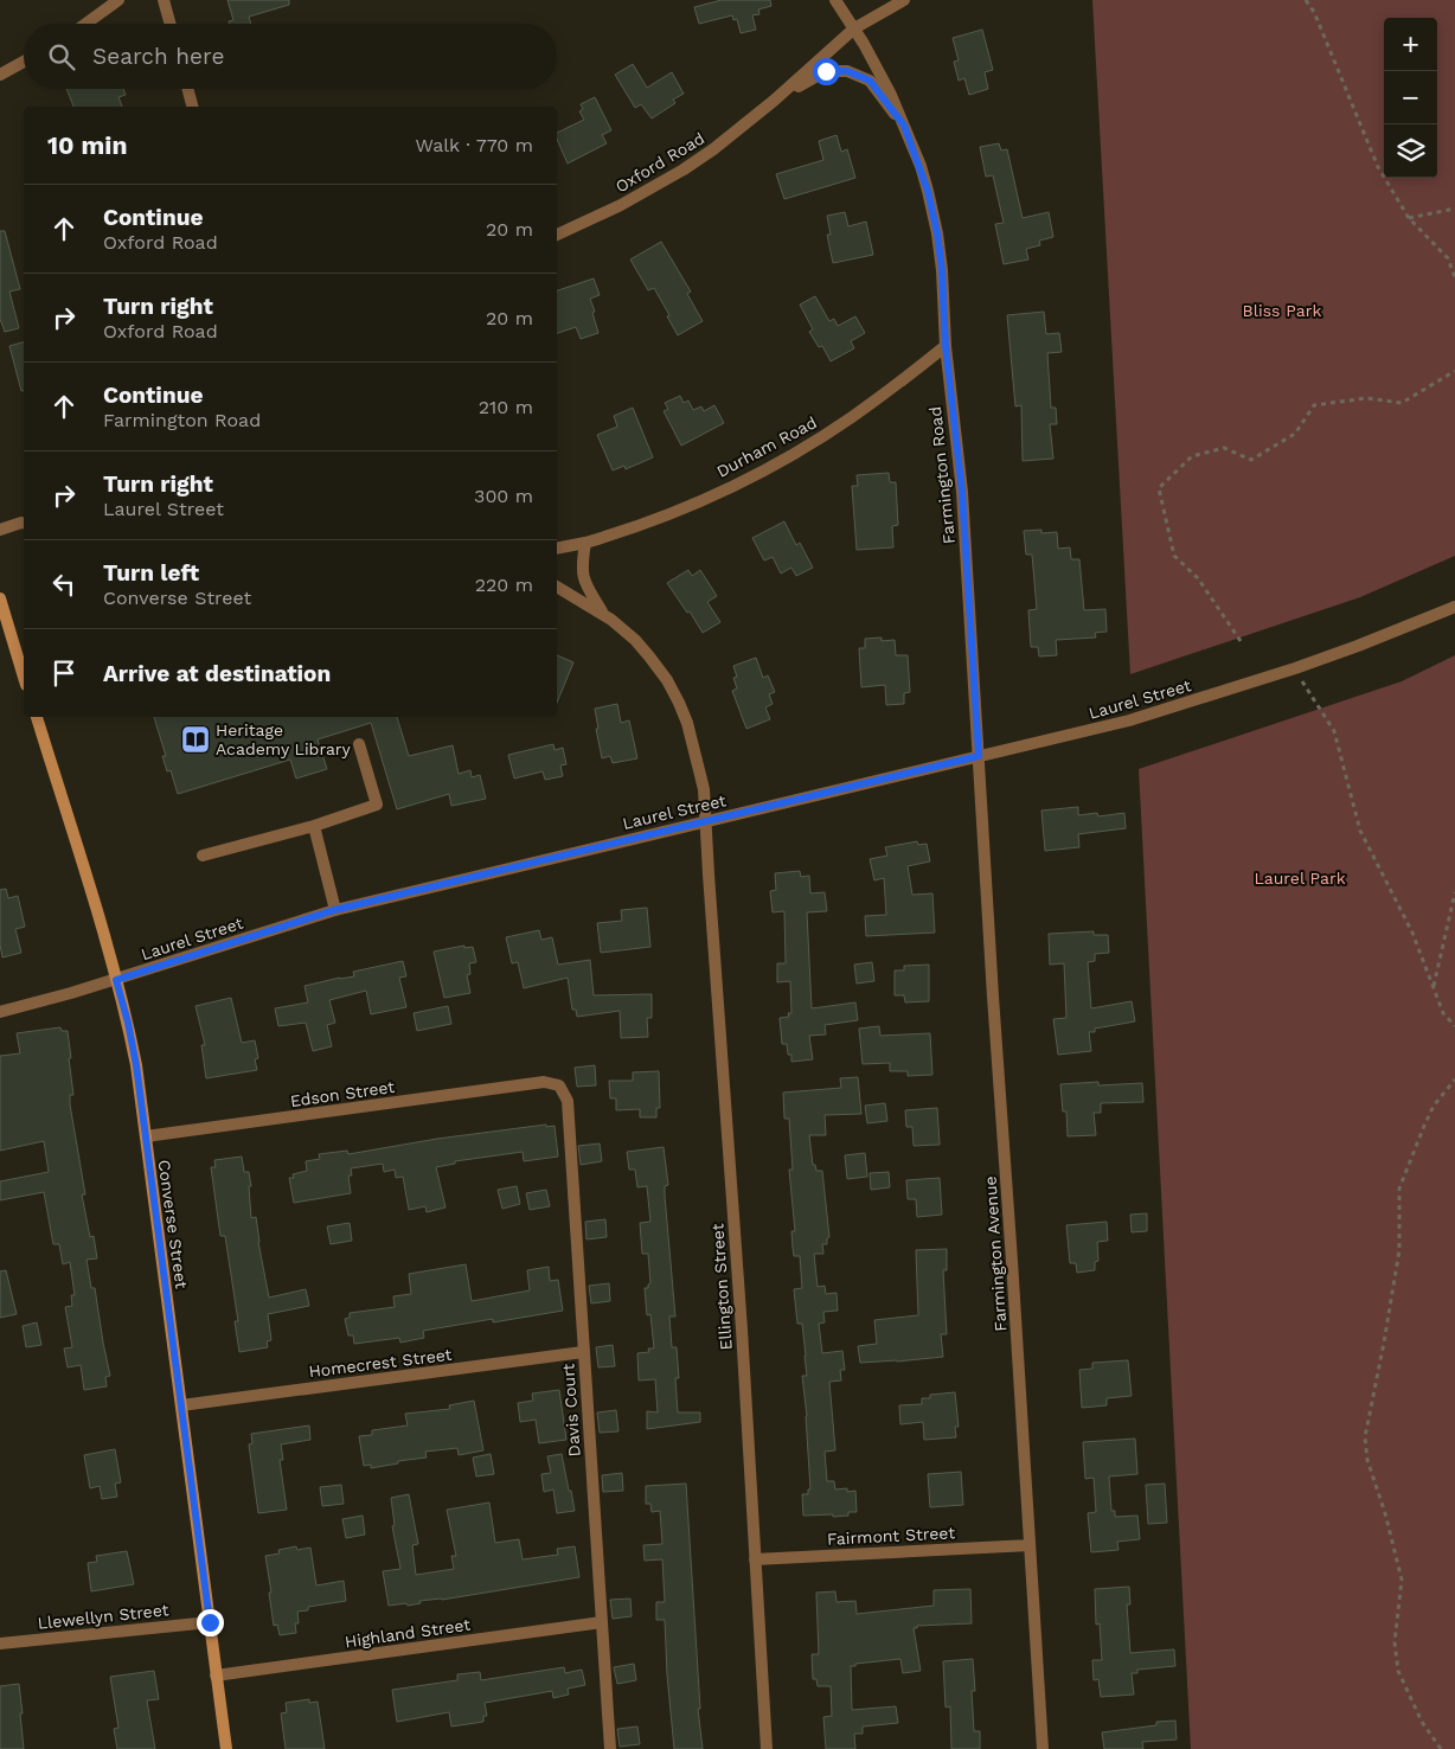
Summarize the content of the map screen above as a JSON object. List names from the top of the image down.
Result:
{
  "streets": {
    "main road": ["Converse Street"],
    "street": [
      "Oxford Road",
      "Durham Road",
      "Farmington Road",
      "Laurel Street",
      "Edson Street",
      "Farmington Avenue",
      "Ellington Street",
      "Homecrest Street",
      "Davis Court",
      "Fairmont Street",
      "Llewellyn Street",
      "Highland Street"
    ]
  },
  "crossings": [
    ["Oxford Road", "Farmington Road"],
    ["Durham Road", "Farmington Road"],
    ["Farmington Road", "Laurel Street"],
    ["Farmington Road", "Farmington Avenue"],
    ["Laurel Street", "Converse Street"],
    ["Laurel Street", "Farmington Avenue"],
    ["Laurel Street", "Ellington Street"],
    ["Edson Street", "Converse Street"],
    ["Edson Street", "Davis Court"],
    ["Converse Street", "Homecrest Street"],
    ["Converse Street", "Llewellyn Street"],
    ["Converse Street", "Highland Street"],
    ["Farmington Avenue", "Fairmont Street"],
    ["Ellington Street", "Fairmont Street"],
    ["Homecrest Street", "Davis Court"],
    ["Davis Court", "Highland Street"]
  ],
  "parks": ["Bliss Park", "Laurel Park"],
  "places": {
    "library": ["Heritage Academy Library"]
  },
  "page": {
    "map_buttons": ["+", "−"],
    "search": "Search here",
    "heading": ["10 min", "Walk · 770 m"],
    "list": [
      ["Continue", "Oxford Road", "20 m"],
      ["Turn right", "Oxford Road", "20 m"],
      ["Continue", "Farmington Road", "210 m"],
      ["Turn right", "Laurel Street", "300 m"],
      ["Turn left", "Converse Street", "220 m"],
      "Arrive at destination"
    ]
  }
}
